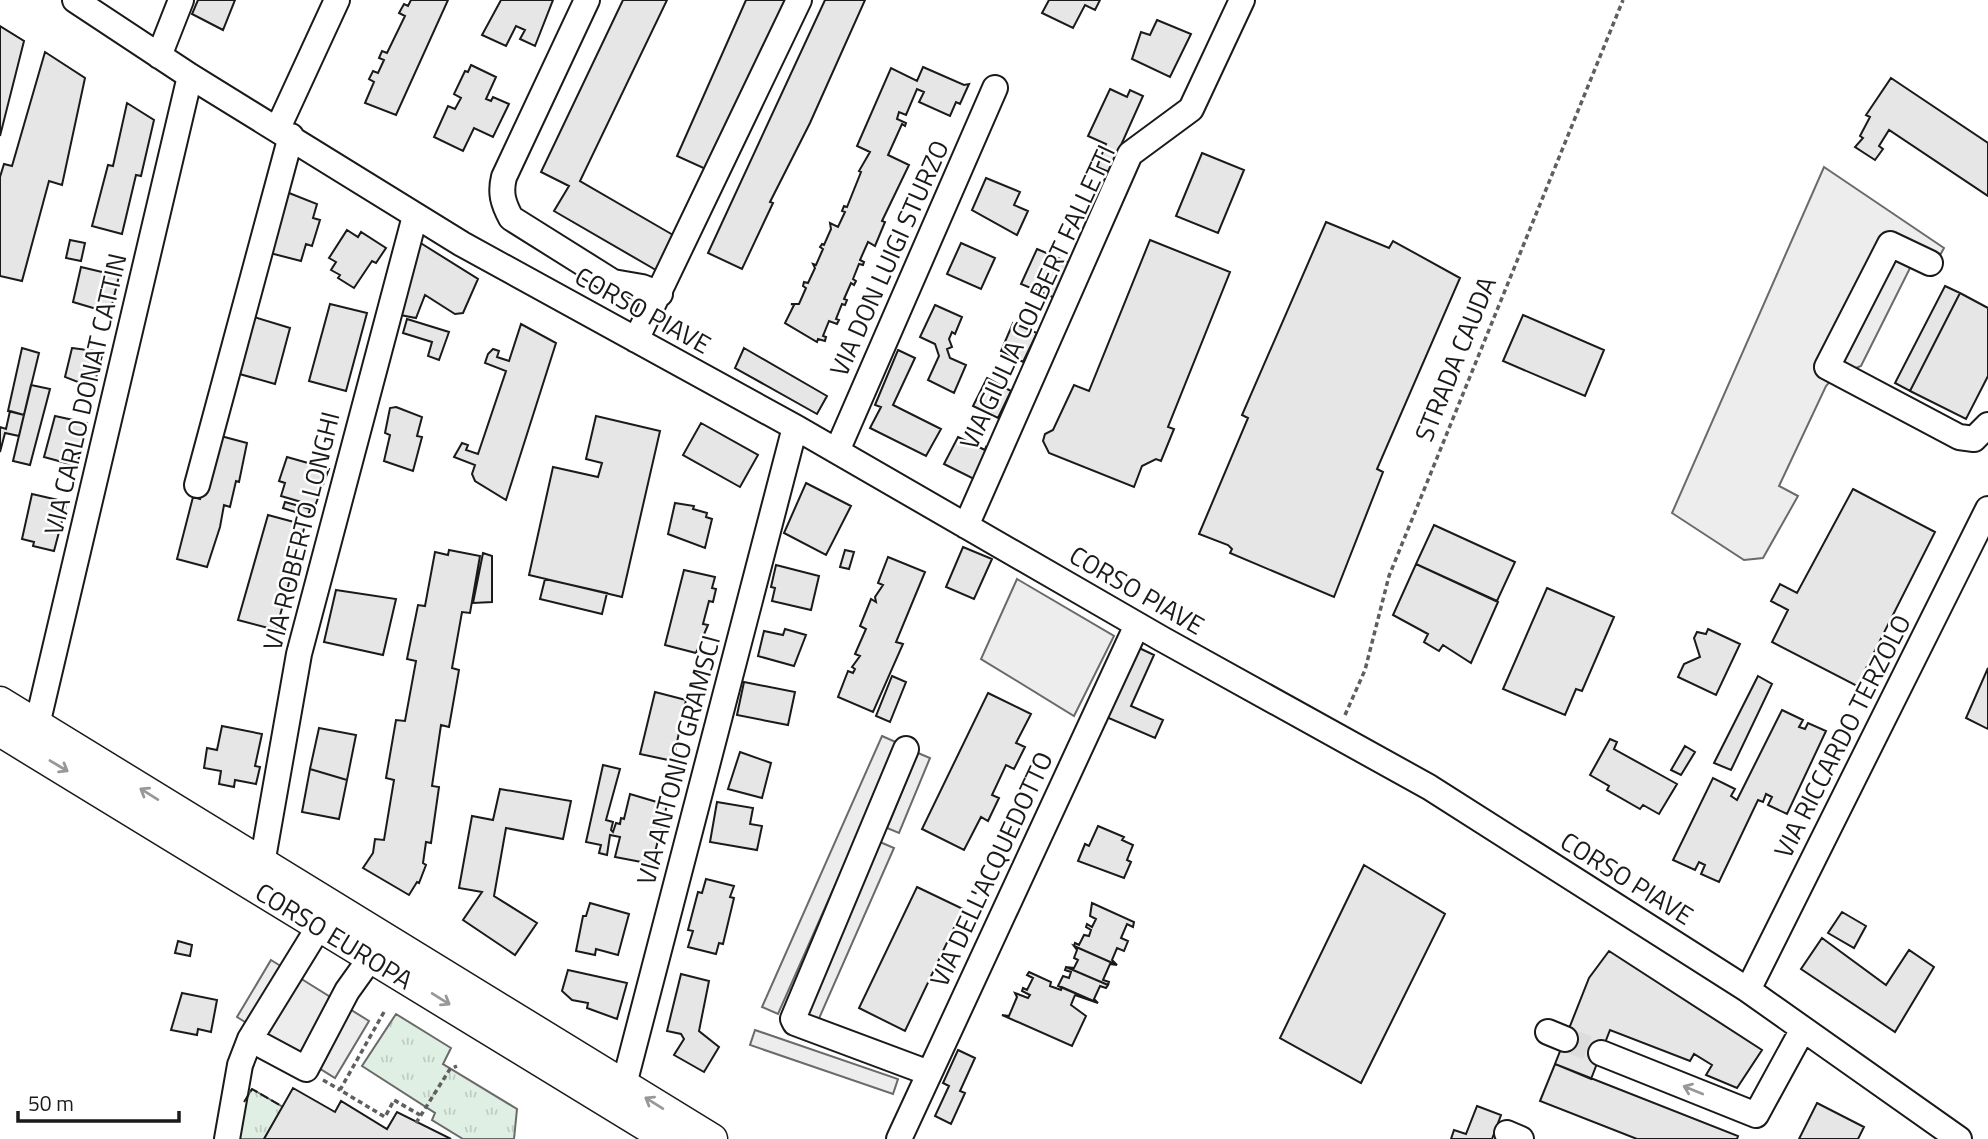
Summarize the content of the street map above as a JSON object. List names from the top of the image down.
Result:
{
  "streets": {
    "main road": ["CORSO EUROPA"],
    "street": [
      "VIA DON LUIGI STURZO",
      "VIA GIULIA COLBERT FALLETTI",
      "CORSO PIAVE",
      "VIA CARLO DONAT CATTIN",
      "VIA ROBERTO LONGHI",
      "VIA RICCARDO TERZOLO",
      "VIA ANTONIO GRAMSCI",
      "VIA DELL'ACQUEDOTTO"
    ],
    "path": ["STRADA CAUDA"]
  },
  "crossings": [
    ["VIA DON LUIGI STURZO", "CORSO PIAVE"],
    ["VIA GIULIA COLBERT FALLETTI", "CORSO PIAVE"],
    ["CORSO PIAVE", "STRADA CAUDA"],
    ["CORSO PIAVE", "VIA CARLO DONAT CATTIN"],
    ["CORSO PIAVE", "VIA ROBERTO LONGHI"],
    ["CORSO PIAVE", "VIA RICCARDO TERZOLO"],
    ["CORSO PIAVE", "VIA ANTONIO GRAMSCI"],
    ["CORSO PIAVE", "VIA DELL'ACQUEDOTTO"],
    ["VIA CARLO DONAT CATTIN", "CORSO EUROPA"],
    ["VIA ROBERTO LONGHI", "CORSO EUROPA"],
    ["VIA ANTONIO GRAMSCI", "CORSO EUROPA"]
  ],
  "scale_bar": "50 m"
}
